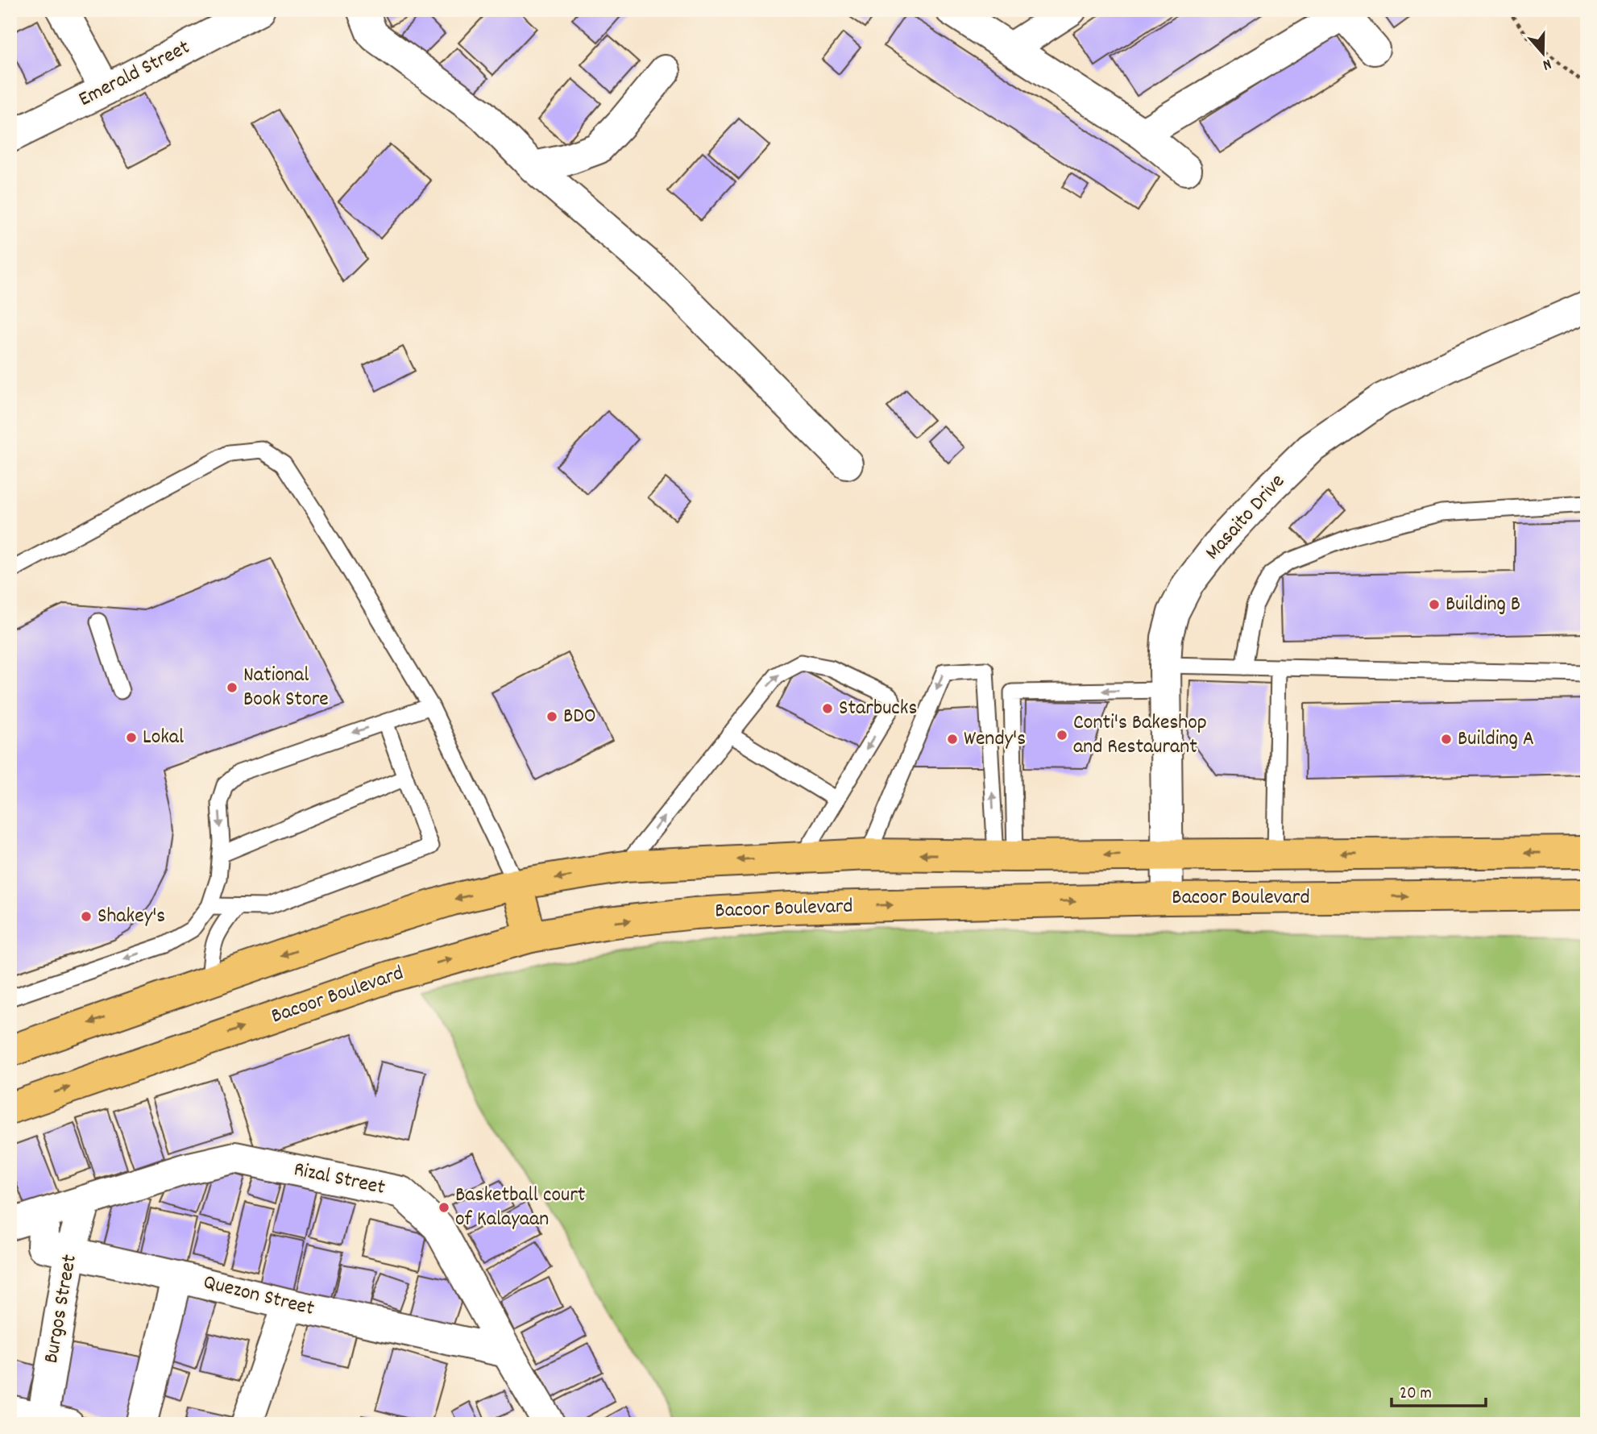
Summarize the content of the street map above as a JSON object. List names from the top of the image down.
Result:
{
  "streets": {
    "main road": ["Bacoor Boulevard"],
    "street": [
      "Emerald Street",
      "Masaito Drive",
      "Rizal Street",
      "Quezon Street",
      "Burgos Street"
    ]
  },
  "crossings": [
    ["Masaito Drive", "Bacoor Boulevard"],
    ["Rizal Street", "Quezon Street"],
    ["Rizal Street", "Burgos Street"],
    ["Quezon Street", "Burgos Street"]
  ],
  "places": [
    "Building B",
    "National Book Store",
    "Starbucks",
    "BDO",
    "Conti's Bakeshop and Restaurant",
    "Lokal",
    "Wendy's",
    "Building A",
    "Shakey's",
    "Basketball court of Kalayaan"
  ],
  "scale_bar": "20 m",
  "north": "bottom"
}
